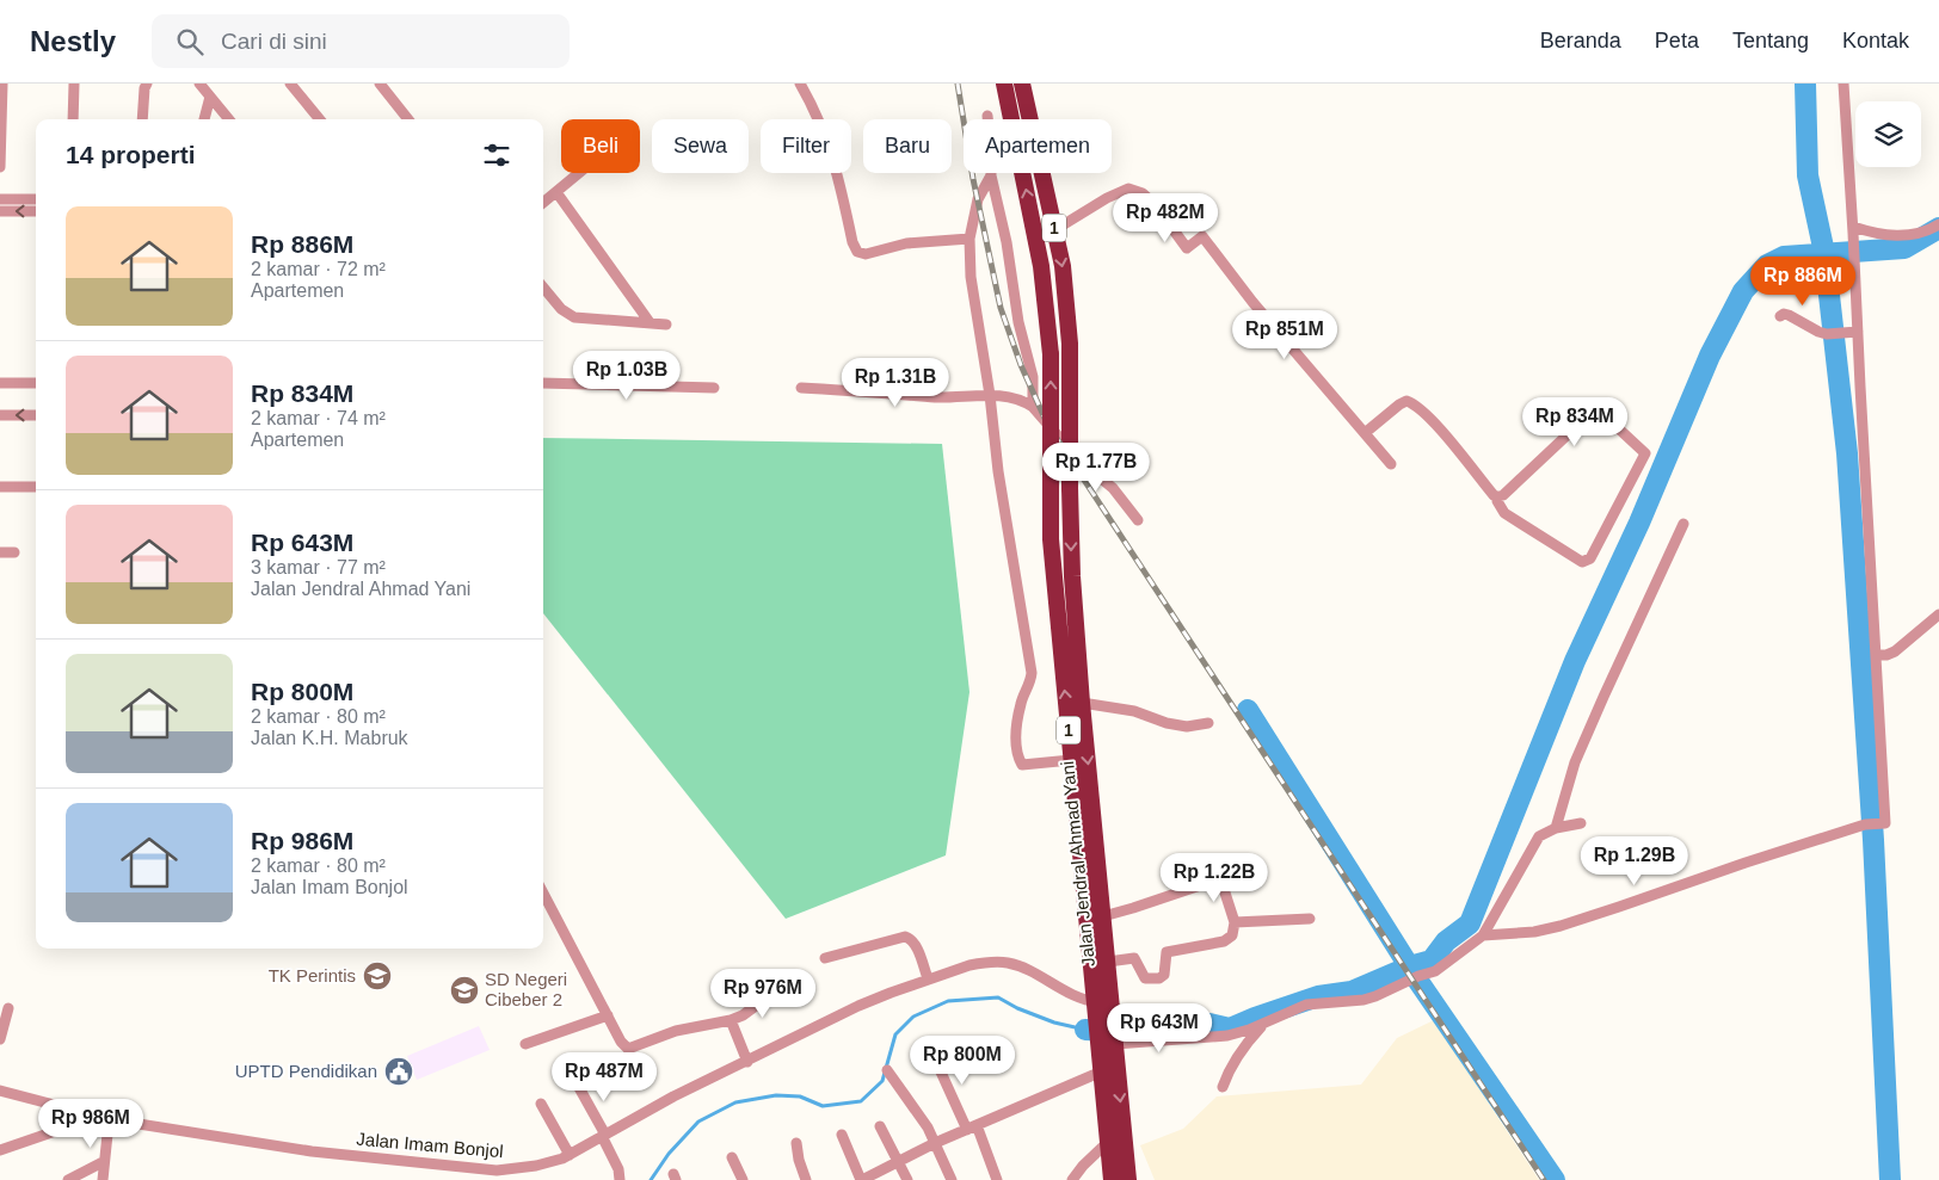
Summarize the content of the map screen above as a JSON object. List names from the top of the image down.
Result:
{
  "streets": {
    "highway": ["1", "Jalan Jendral Ahmad Yani"],
    "street": ["Jalan Imam Bonjol"]
  },
  "crossings": [
    ["Jalan Jendral Ahmad Yani", "Jalan Imam Bonjol"]
  ],
  "places": {
    "school or university": ["TK Perintis", "SD Negeri Cibeber 2"],
    "public building": ["UPTD Pendidikan"]
  },
  "page": {
    "header": "Nestly",
    "search": "Cari di sini",
    "nav": [
      "Beranda",
      "Peta",
      "Tentang",
      "Kontak"
    ],
    "chip": [
      "Beli",
      "Sewa",
      "Filter",
      "Baru",
      "Apartemen"
    ],
    "heading": "14 properti",
    "list": [
      {
        "name": "Rp 886M",
        "note": "2 kamar · 72 m² · Apartemen"
      },
      {
        "name": "Rp 834M",
        "note": "2 kamar · 74 m² · Apartemen"
      },
      {
        "name": "Rp 643M",
        "note": "3 kamar · 77 m² · Jalan Jendral Ahmad Yani"
      },
      {
        "name": "Rp 800M",
        "note": "2 kamar · 80 m² · Jalan K.H. Mabruk"
      },
      {
        "name": "Rp 986M",
        "note": "2 kamar · 80 m² · Jalan Imam Bonjol"
      }
    ],
    "price": [
      "Rp 482M",
      "Rp 886M",
      "Rp 851M",
      "Rp 1.03B",
      "Rp 1.31B",
      "Rp 834M",
      "Rp 1.77B",
      "Rp 1.29B",
      "Rp 1.22B",
      "Rp 976M",
      "Rp 643M",
      "Rp 800M",
      "Rp 487M",
      "Rp 986M"
    ]
  }
}
